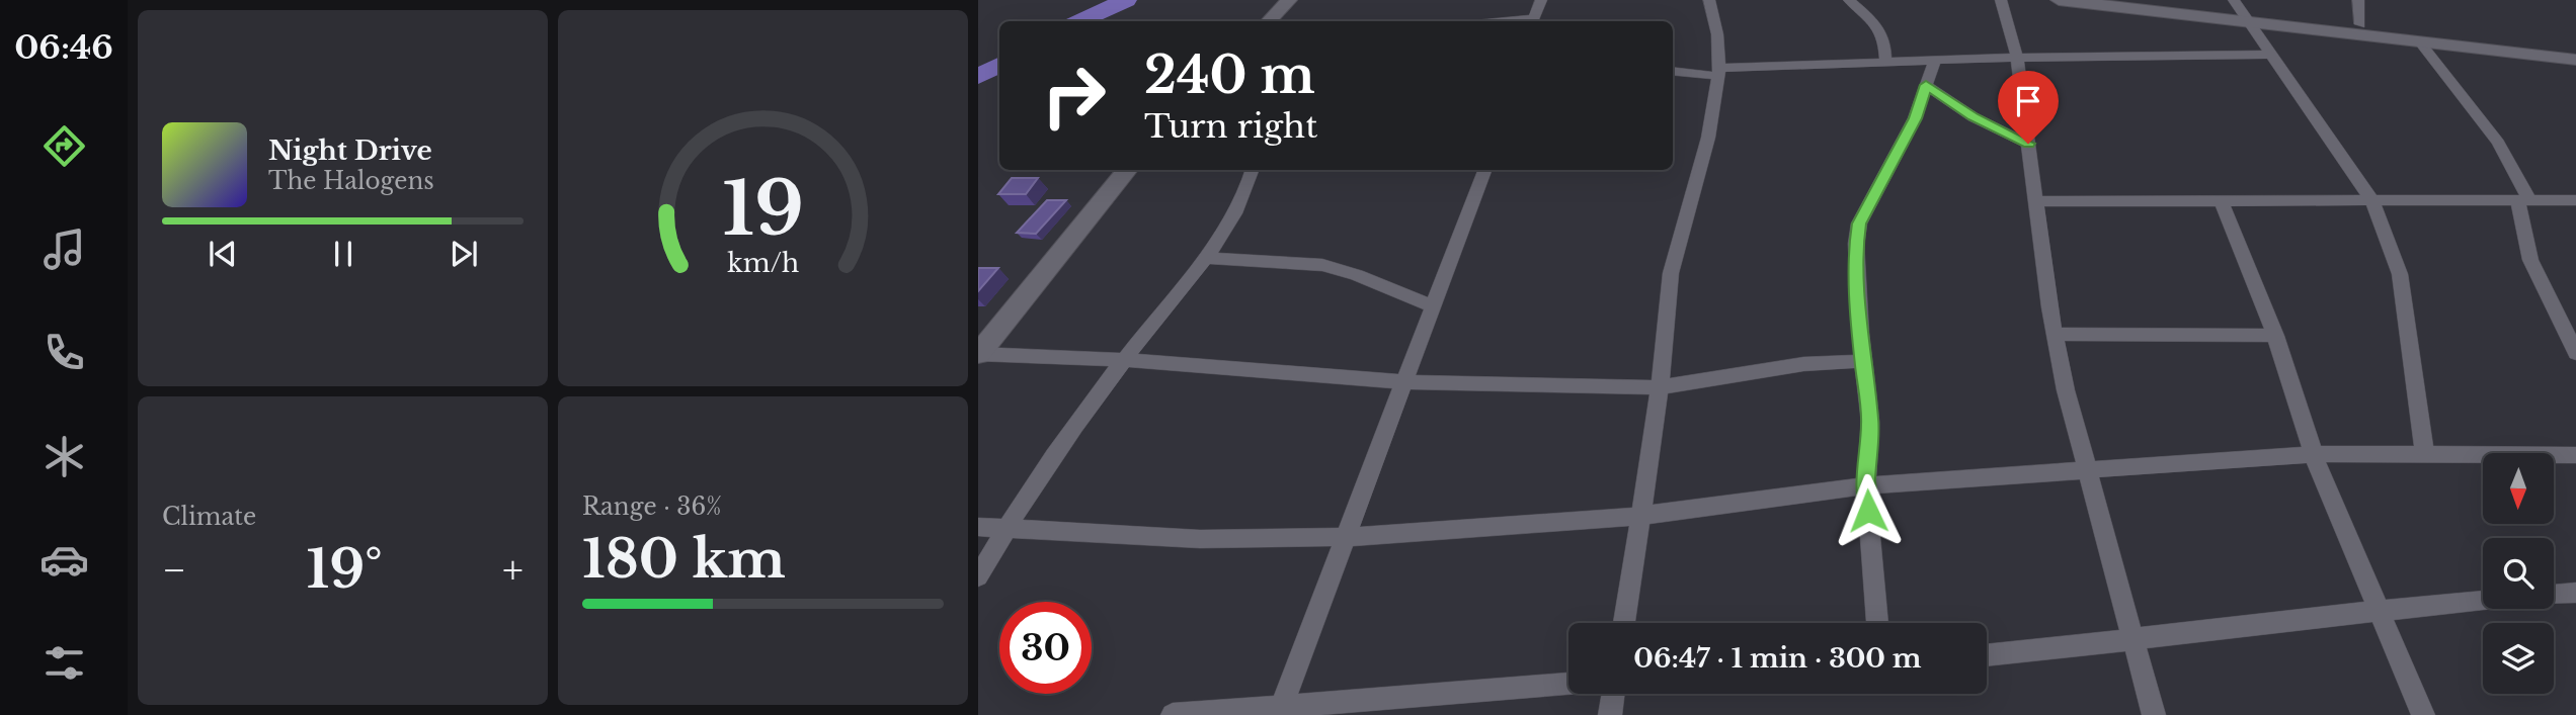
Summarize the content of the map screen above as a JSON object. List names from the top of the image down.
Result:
{
  "north": "bottom",
  "page": {
    "tabs": "06:46",
    "turn": ["240 m", "Turn right"],
    "song": ["Night Drive", "The Halogens"],
    "tile": [
      "Climate",
      ["Range · 36%", "180 km"]
    ],
    "heat": ["−", "19°", "+"],
    "limit": "30",
    "trip": "06:47 · 1 min · 300 m",
    "gauge": ["19", "km/h"]
  }
}
